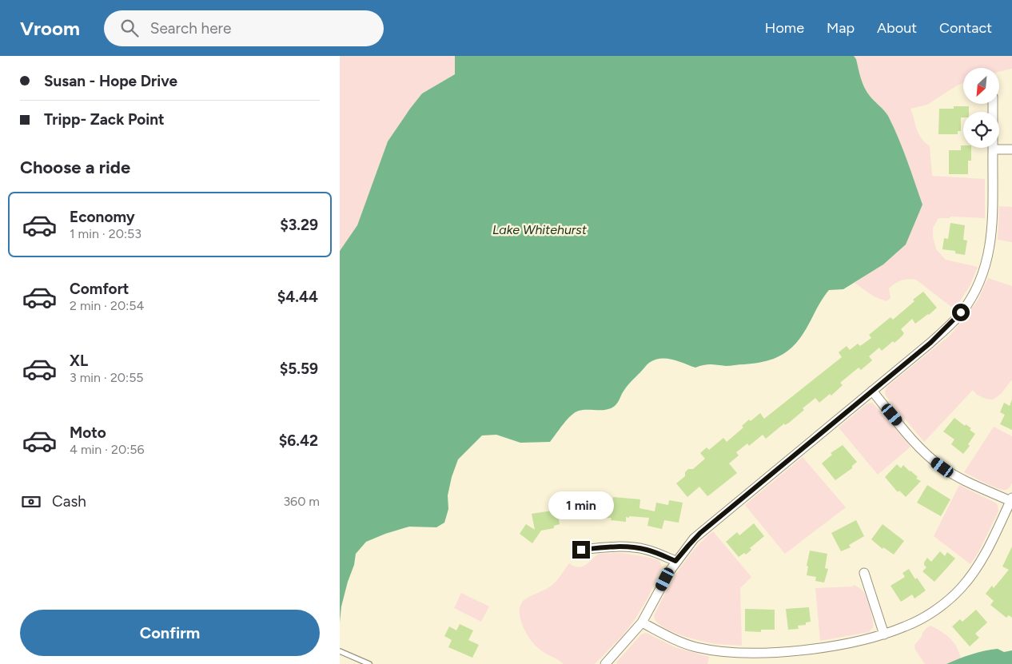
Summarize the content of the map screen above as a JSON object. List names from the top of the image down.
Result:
{
  "water": ["Lake Whitehurst"],
  "north": "bottom left",
  "page": {
    "header": "Vroom",
    "search": "Search here",
    "nav": [
      "Home",
      "Map",
      "About",
      "Contact"
    ],
    "banner": ["Susan - Hope Drive", "Tripp- Zack Point"],
    "heading": "Choose a ride",
    "list": [
      {
        "name": "Economy",
        "note": "1 min · 20:53",
        "value": "$3.29"
      },
      {
        "name": "Comfort",
        "note": "2 min · 20:54",
        "value": "$4.44"
      },
      {
        "name": "XL",
        "note": "3 min · 20:55",
        "value": "$5.59"
      },
      {
        "name": "Moto",
        "note": "4 min · 20:56",
        "value": "$6.42"
      }
    ],
    "pay": ["Cash", "360 m"],
    "bubble": "1 min",
    "buttons": "Confirm"
  }
}
